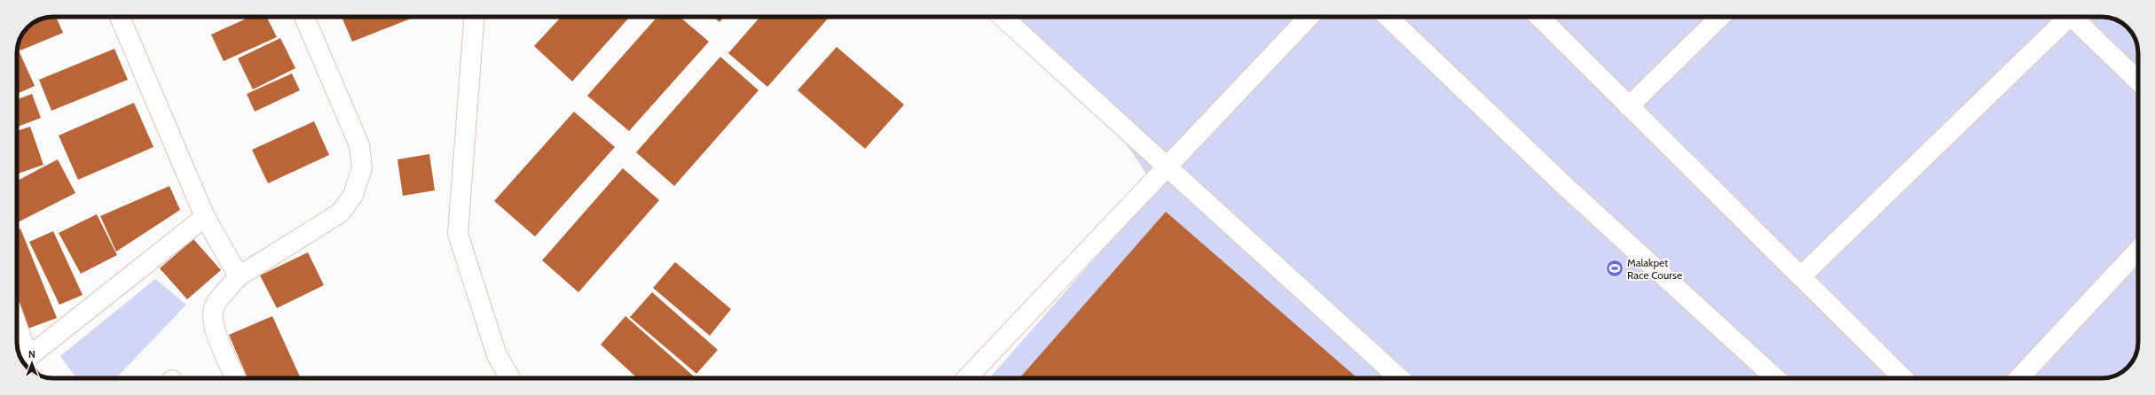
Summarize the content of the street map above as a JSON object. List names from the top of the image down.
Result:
{
  "places": {
    "sports": ["Malakpet Race Course"]
  },
  "north": "top"
}
